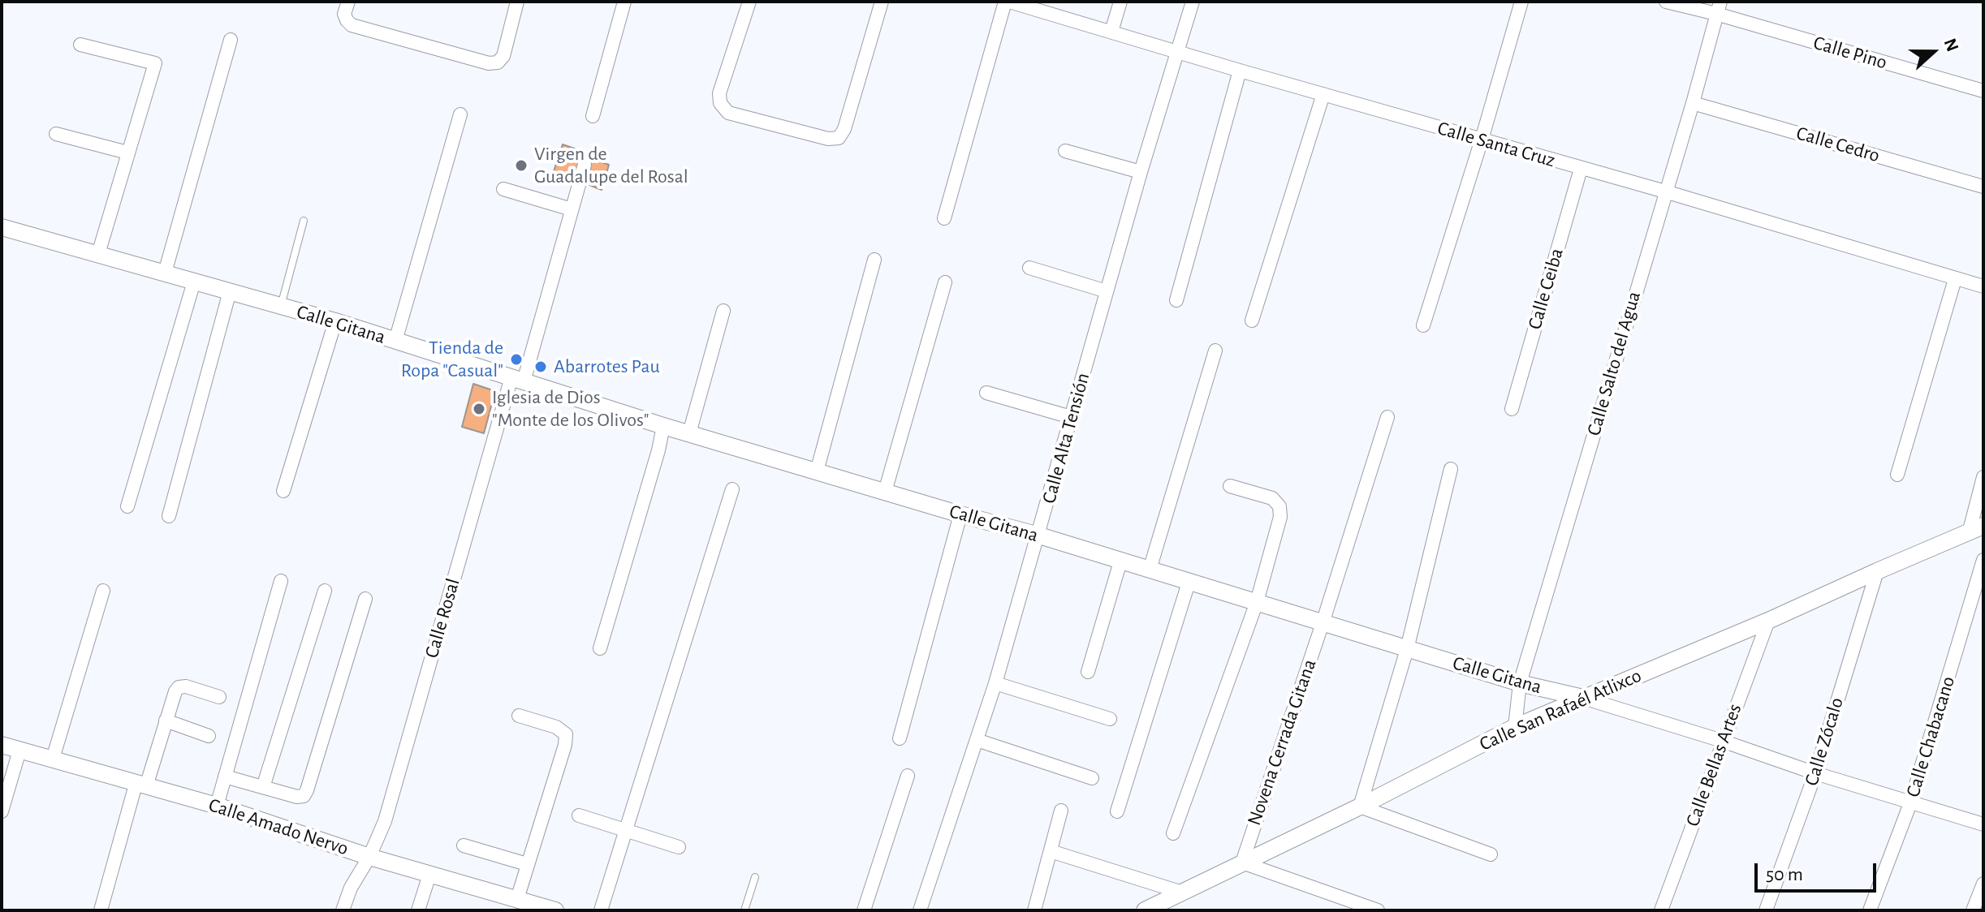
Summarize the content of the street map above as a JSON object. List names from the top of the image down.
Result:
{
  "streets": {
    "street": [
      "Calle Pino",
      "Calle Santa Cruz",
      "Calle Cedro",
      "Calle Ceiba",
      "Calle Gitana",
      "Calle Salto del Agua",
      "Calle Alta Tensión",
      "Calle Rosal",
      "Calle San Rafaél Atlixco",
      "Calle Chabacano",
      "Calle Zócalo",
      "Novena Cerrada Gitana",
      "Calle Bellas Artes",
      "Calle Amado Nervo"
    ]
  },
  "crossings": [
    ["Calle Pino", "Calle Salto del Agua"],
    ["Calle Santa Cruz", "Calle Ceiba"],
    ["Calle Santa Cruz", "Calle Salto del Agua"],
    ["Calle Santa Cruz", "Calle Alta Tensión"],
    ["Calle Cedro", "Calle Salto del Agua"],
    ["Calle Gitana", "Calle Salto del Agua"],
    ["Calle Gitana", "Calle Alta Tensión"],
    ["Calle Gitana", "Calle Rosal"],
    ["Calle Gitana", "Calle San Rafaél Atlixco"],
    ["Calle Gitana", "Calle Chabacano"],
    ["Calle Gitana", "Calle Zócalo"],
    ["Calle Gitana", "Novena Cerrada Gitana"],
    ["Calle Gitana", "Calle Bellas Artes"],
    ["Calle Salto del Agua", "Calle San Rafaél Atlixco"],
    ["Calle Rosal", "Calle Amado Nervo"],
    ["Calle San Rafaél Atlixco", "Calle Zócalo"],
    ["Calle San Rafaél Atlixco", "Novena Cerrada Gitana"],
    ["Calle San Rafaél Atlixco", "Calle Bellas Artes"]
  ],
  "places": [
    "Virgen de Guadalupe del Rosal",
    "Tienda de Ropa \"Casual\"",
    "Abarrotes Pau",
    "Iglesia de Dios \"Monte de los Olivos\""
  ],
  "scale_bar": "50 m",
  "north": "right"
}
